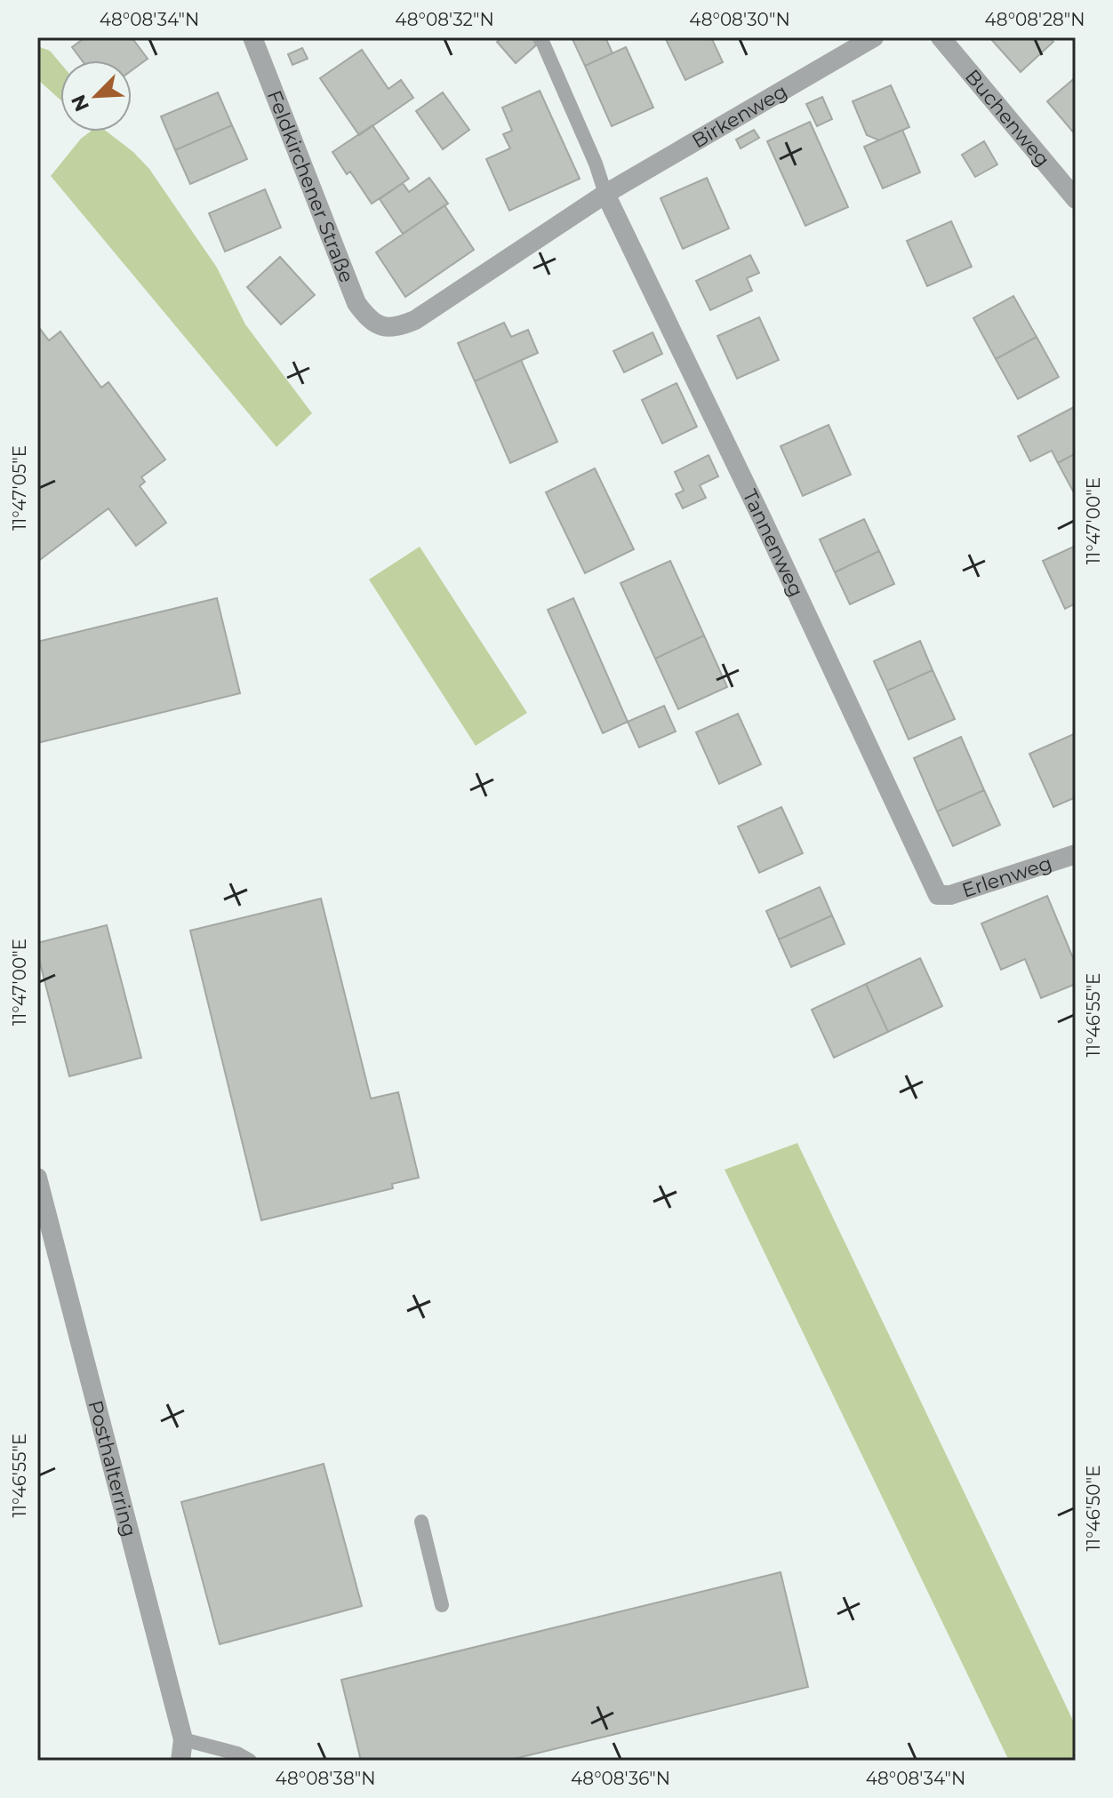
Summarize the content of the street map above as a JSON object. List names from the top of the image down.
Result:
{
  "streets": {
    "street": [
      "Birkenweg",
      "Buchenweg",
      "Feldkirchener Straße",
      "Tannenweg",
      "Erlenweg",
      "Posthalterring"
    ]
  },
  "crossings": [
    ["Birkenweg", "Feldkirchener Straße"],
    ["Birkenweg", "Tannenweg"],
    ["Tannenweg", "Erlenweg"]
  ],
  "north": "bottom left",
  "coordinates": [
    "48°08'34\"N",
    "48°08'32\"N",
    "48°08'30\"N",
    "48°08'28\"N",
    "11°47'05\"E",
    "11°47'00\"E",
    "11°46'55\"E",
    "11°46'50\"E",
    "48°08'38\"N",
    "48°08'36\"N"
  ]
}
